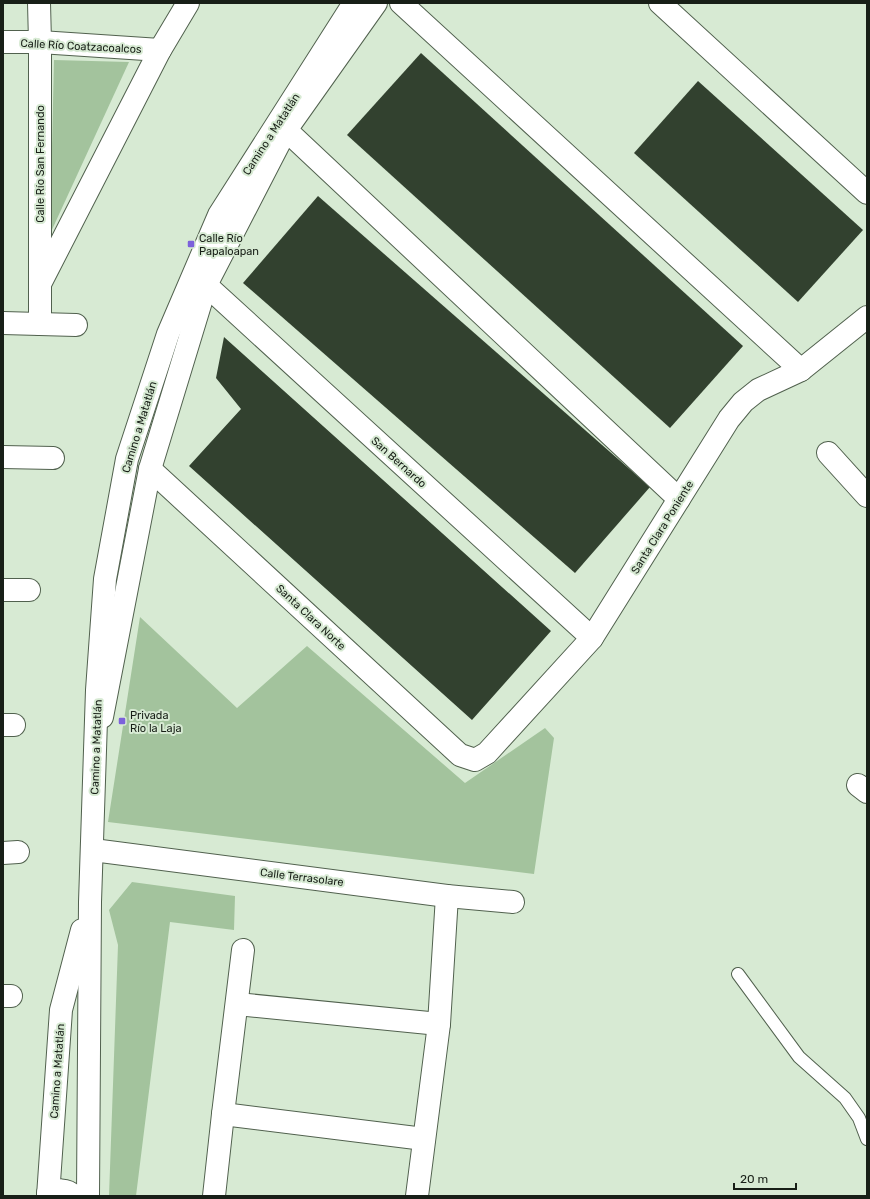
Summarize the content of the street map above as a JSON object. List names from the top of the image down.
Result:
{
  "streets": {
    "street": [
      "Calle Río Coatzacoalcos",
      "Camino a Matatlán",
      "Calle Río San Fernando",
      "San Bernardo",
      "Santa Clara Poniente",
      "Santa Clara Norte",
      "Calle Terrasolare"
    ]
  },
  "crossings": [
    ["Calle Río Coatzacoalcos", "Calle Río San Fernando"],
    ["Camino a Matatlán", "Calle Terrasolare"],
    ["San Bernardo", "Santa Clara Poniente"],
    ["Santa Clara Poniente", "Santa Clara Norte"]
  ],
  "places": {
    "transit": ["Calle Río Papaloapan", "Privada Río la Laja"]
  },
  "scale_bar": "20 m"
}
